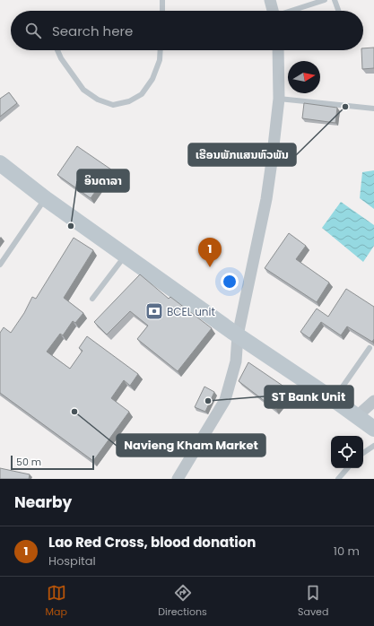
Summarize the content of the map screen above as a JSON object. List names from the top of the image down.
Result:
{
  "places": {
    "other": [
      "ເຮືອນພັກແສນຫົວພັນ",
      "ອິນດາລາ",
      "ST Bank Unit",
      "Navieng Kham Market"
    ],
    "bank": ["BCEL unit"]
  },
  "scale_bar": "50 m",
  "north": "right",
  "page": {
    "search": "Search here",
    "pins": "1",
    "scale": "50 m",
    "heading": "Nearby",
    "list": [
      {
        "mark": "1",
        "name": "Lao Red Cross, blood donation",
        "note": "Hospital",
        "value": "10 m"
      }
    ],
    "nav": ["Map", "Directions", "Saved"]
  }
}
